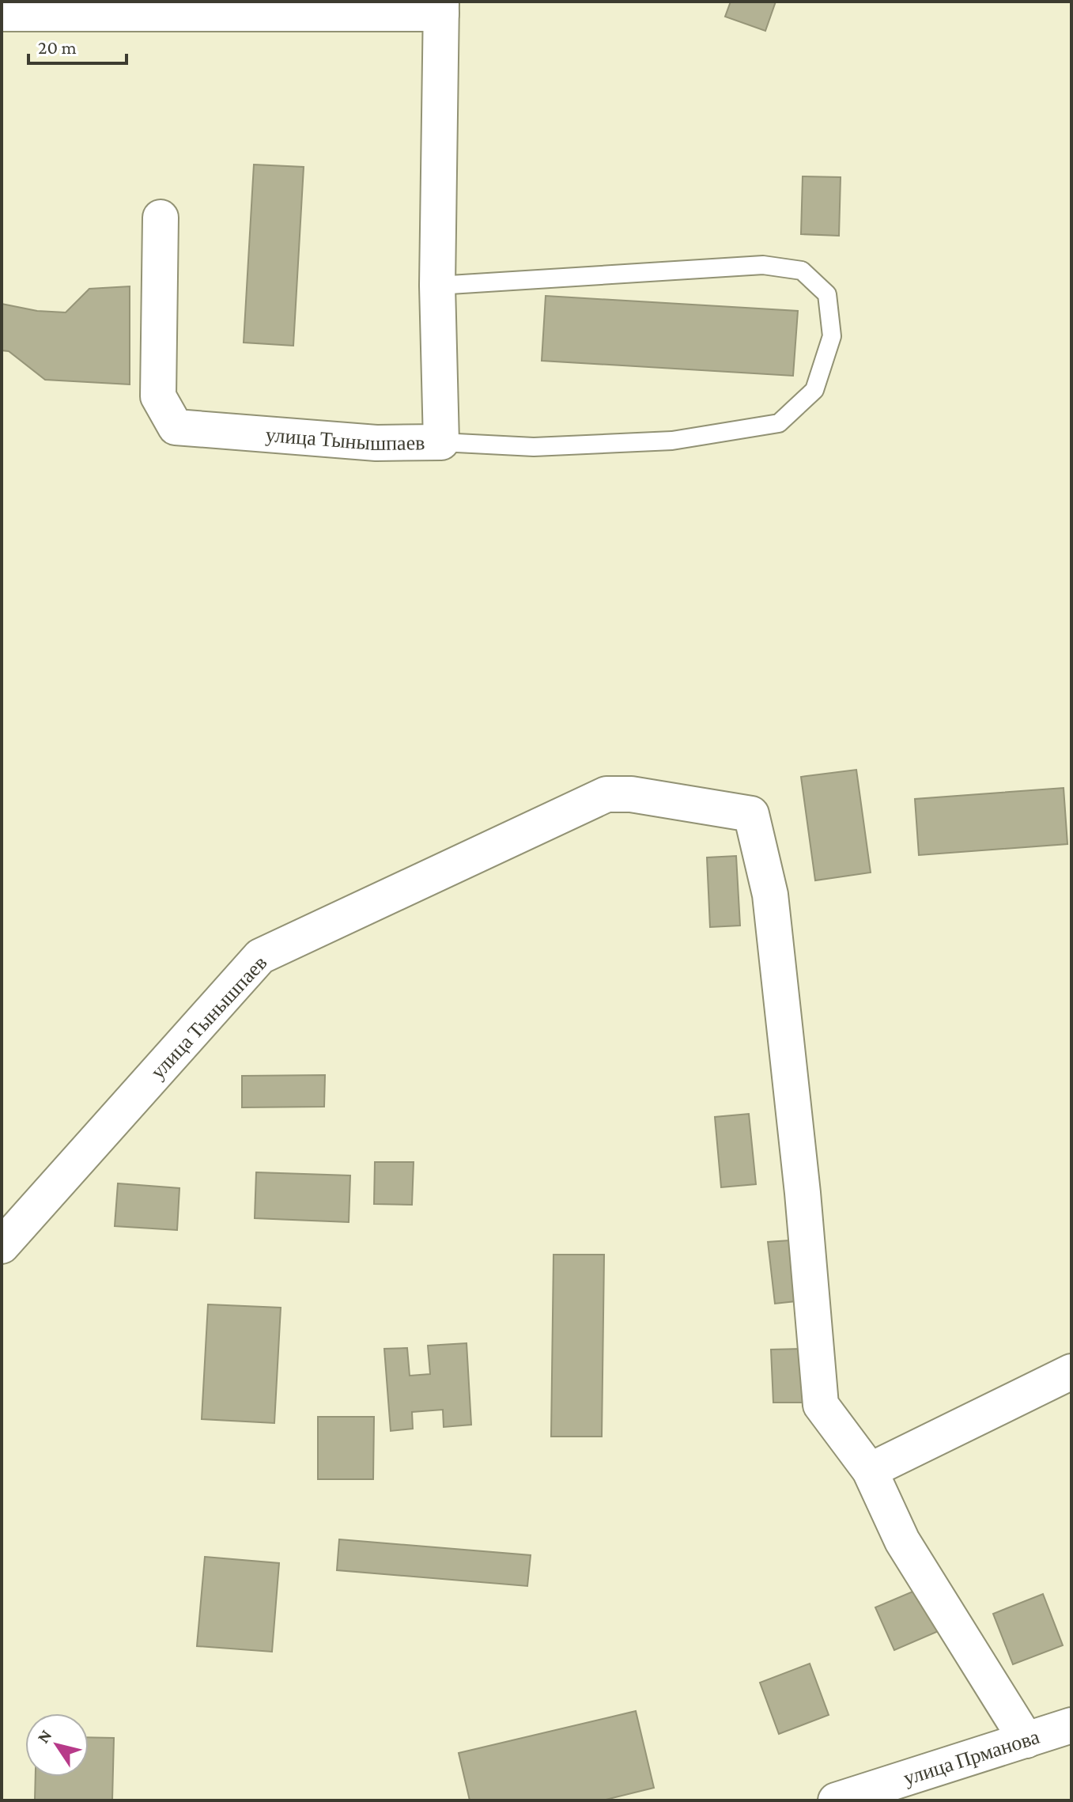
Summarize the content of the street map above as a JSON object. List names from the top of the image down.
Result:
{
  "streets": {
    "street": ["улица Тынышпаев", "улица Прманова"]
  },
  "scale_bar": "20 m",
  "north": "top left"
}
